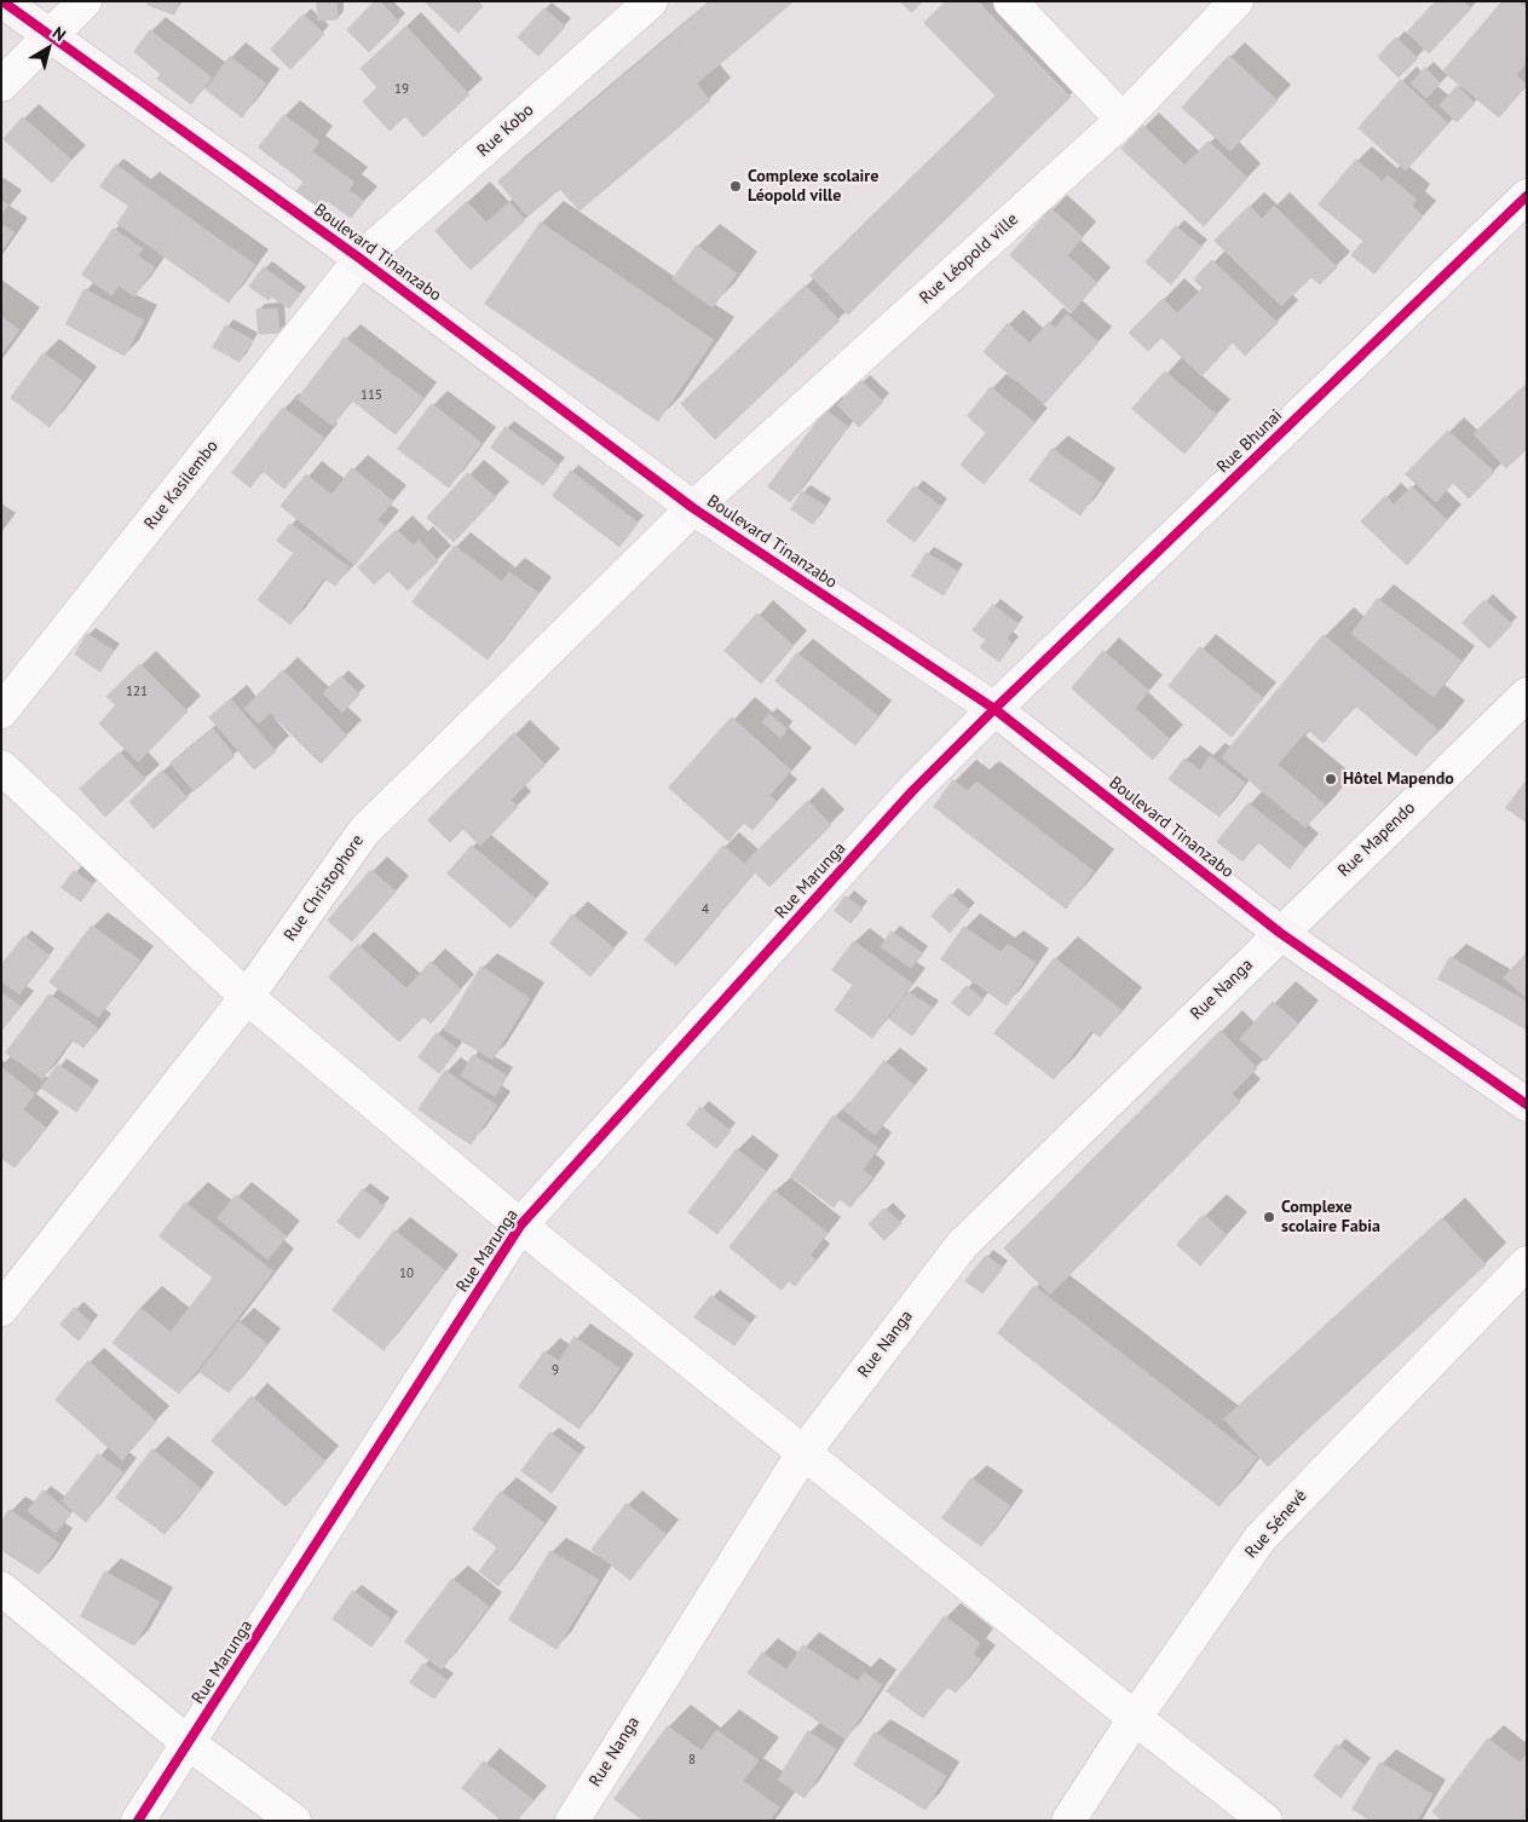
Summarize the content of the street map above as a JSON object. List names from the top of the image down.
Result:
{
  "streets": {
    "street": [
      "Rue Kobo",
      "Boulevard Tinanzabo",
      "Rue Léopold ville",
      "Rue Bhunai",
      "Rue Kasilembo",
      "Rue Mapendo",
      "Rue Marunga",
      "Rue Christophore",
      "Rue Nanga",
      "Rue Sénevé"
    ]
  },
  "crossings": [
    ["Rue Kobo", "Boulevard Tinanzabo"],
    ["Rue Kobo", "Rue Kasilembo"],
    ["Boulevard Tinanzabo", "Rue Léopold ville"],
    ["Boulevard Tinanzabo", "Rue Bhunai"],
    ["Boulevard Tinanzabo", "Rue Kasilembo"],
    ["Boulevard Tinanzabo", "Rue Mapendo"],
    ["Boulevard Tinanzabo", "Rue Marunga"],
    ["Boulevard Tinanzabo", "Rue Christophore"],
    ["Boulevard Tinanzabo", "Rue Nanga"],
    ["Rue Léopold ville", "Rue Christophore"],
    ["Rue Bhunai", "Rue Marunga"],
    ["Rue Mapendo", "Rue Nanga"]
  ],
  "places": ["Complexe scolaire Léopold ville", "Hôtel Mapendo", "Complexe scolaire Fabia"],
  "house_numbers": [
    "19",
    "115",
    "121",
    "4",
    "10",
    "9",
    "8"
  ],
  "north": "top right"
}
